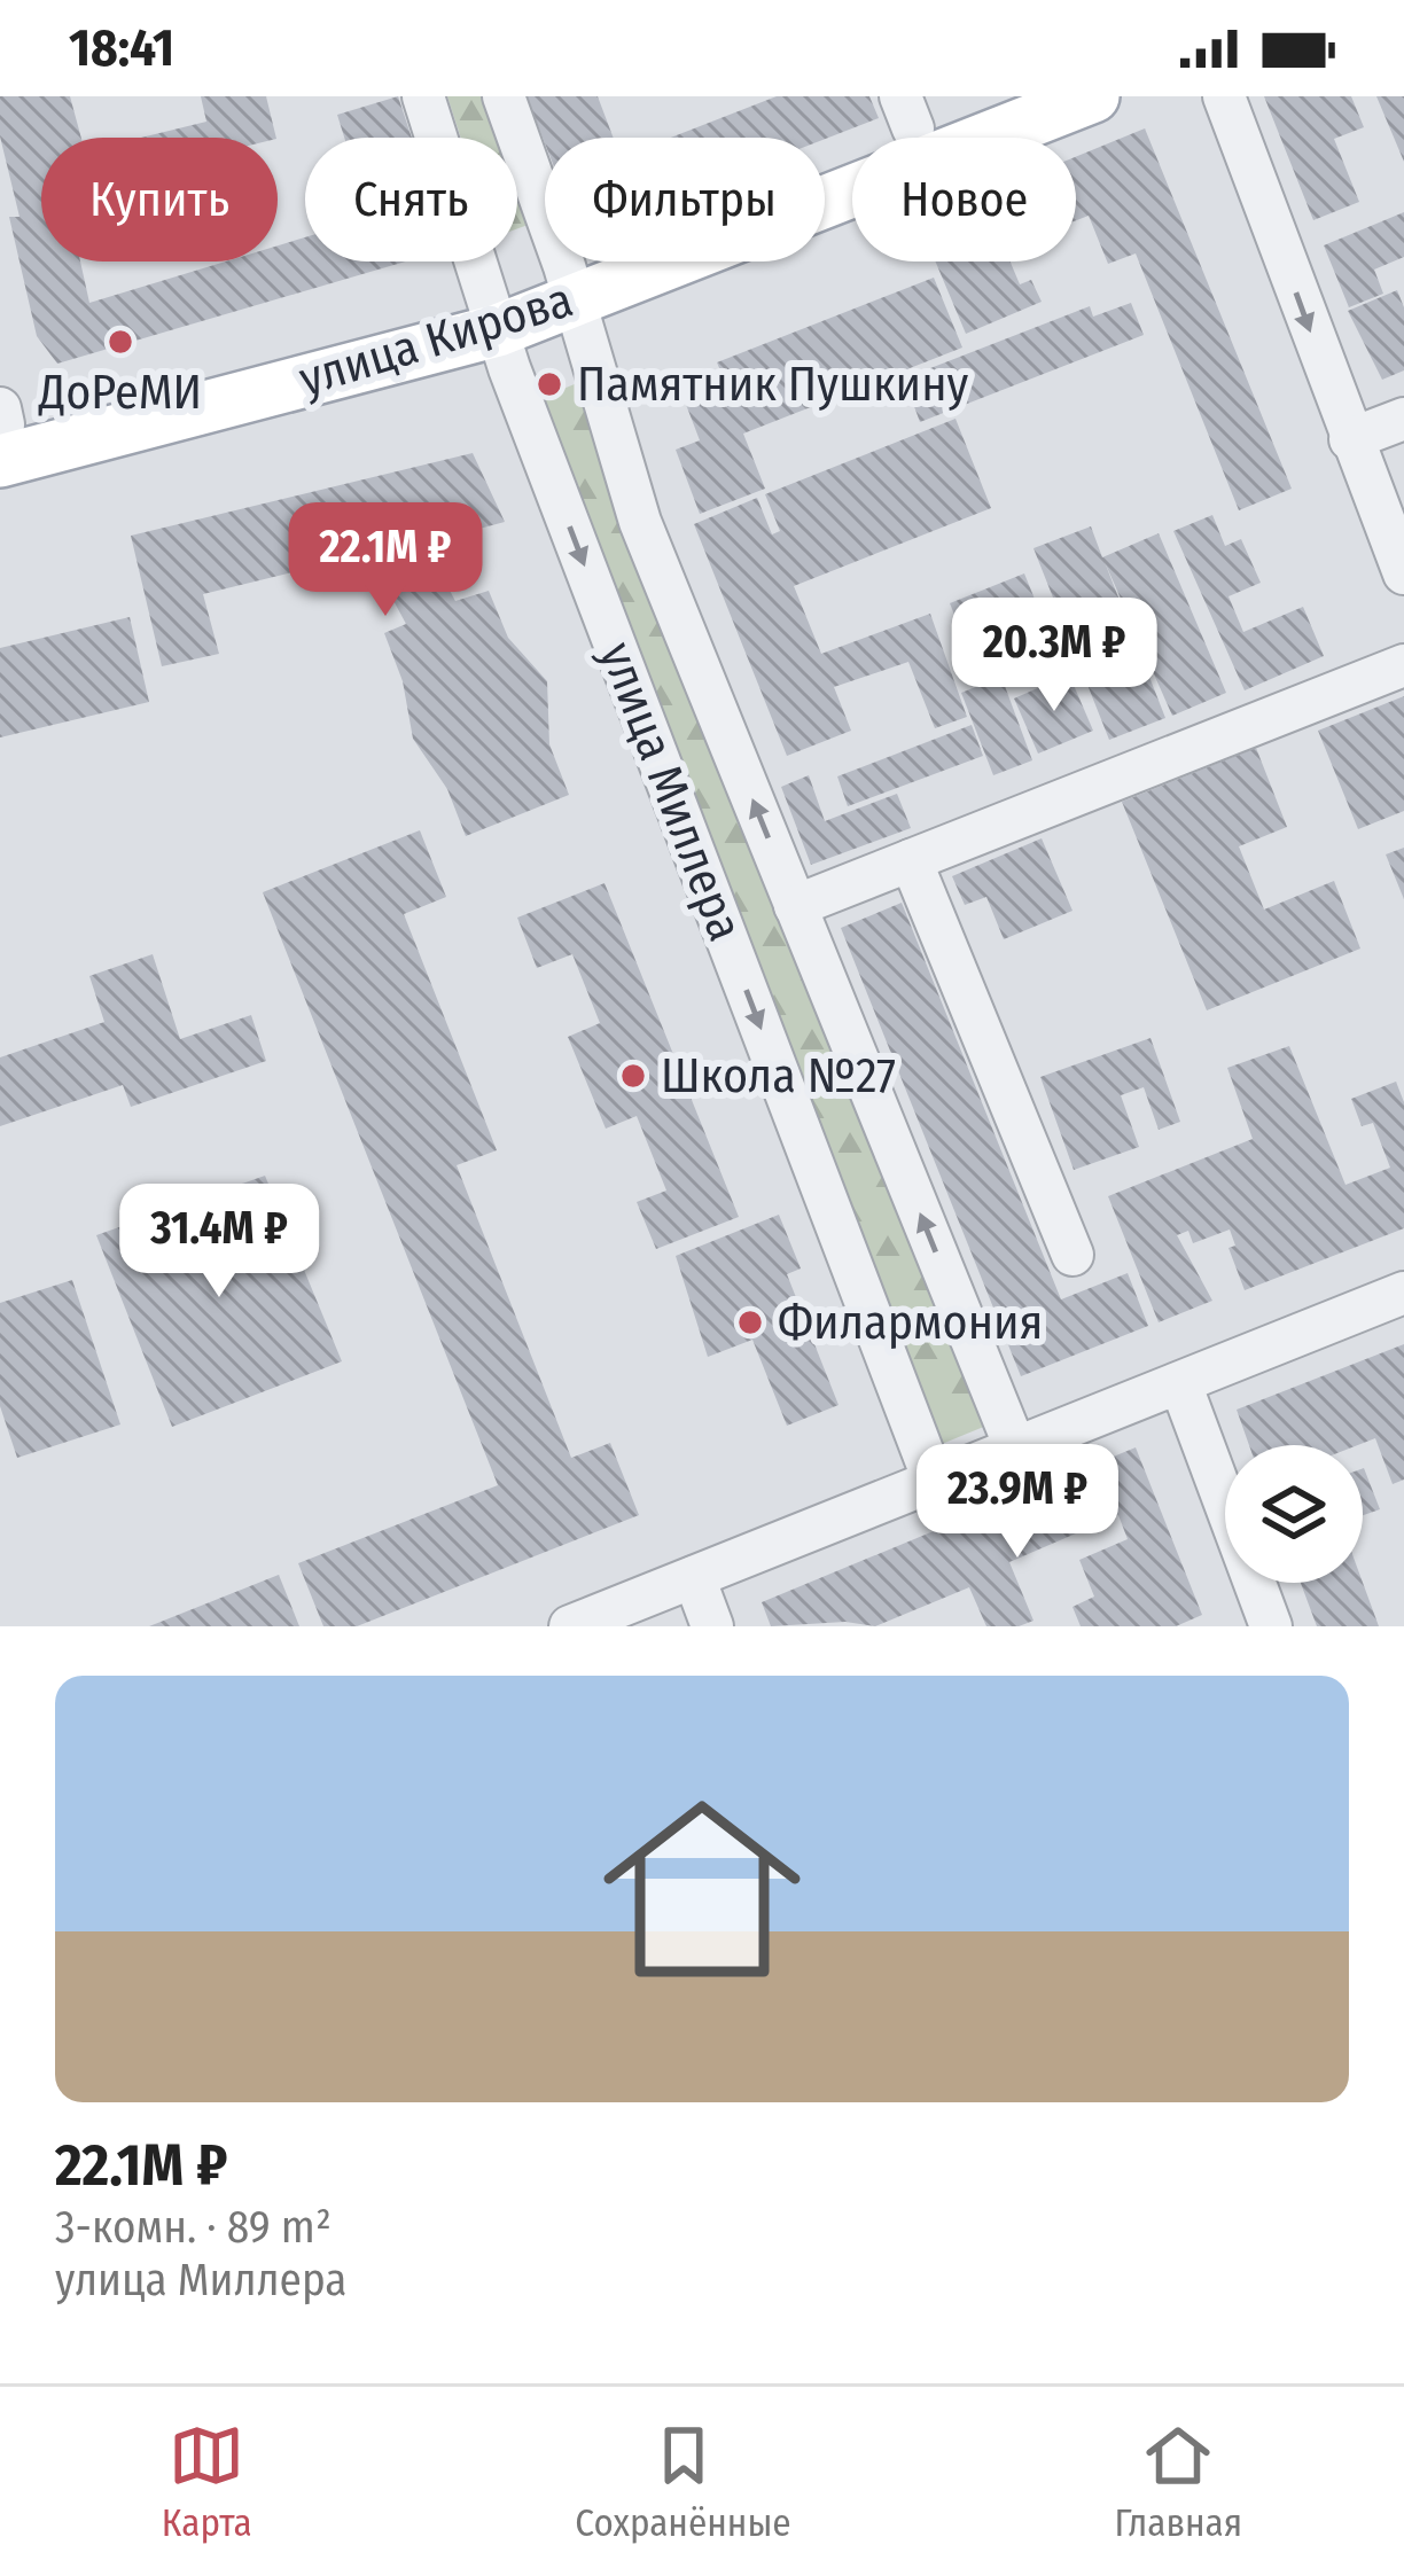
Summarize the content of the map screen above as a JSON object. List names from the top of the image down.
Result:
{
  "streets": {
    "main road": ["улица Кирова"],
    "street": ["улица Миллера"]
  },
  "crossings": [
    ["улица Кирова", "улица Миллера"]
  ],
  "places": [
    "ДоРеМИ",
    "Памятник Пушкину",
    "Школа №27",
    "Филармония"
  ],
  "page": {
    "status": "18:41",
    "chip": [
      "Купить",
      "Снять",
      "Фильтры",
      "Новое"
    ],
    "price": [
      "22.1M ₽",
      "20.3M ₽",
      "31.4M ₽",
      "23.9M ₽"
    ],
    "list": [
      {
        "name": "22.1M ₽",
        "note": "3-комн. · 89 m² · улица Миллера"
      }
    ],
    "tabs": ["Карта", "Сохранённые", "Главная"]
  }
}
